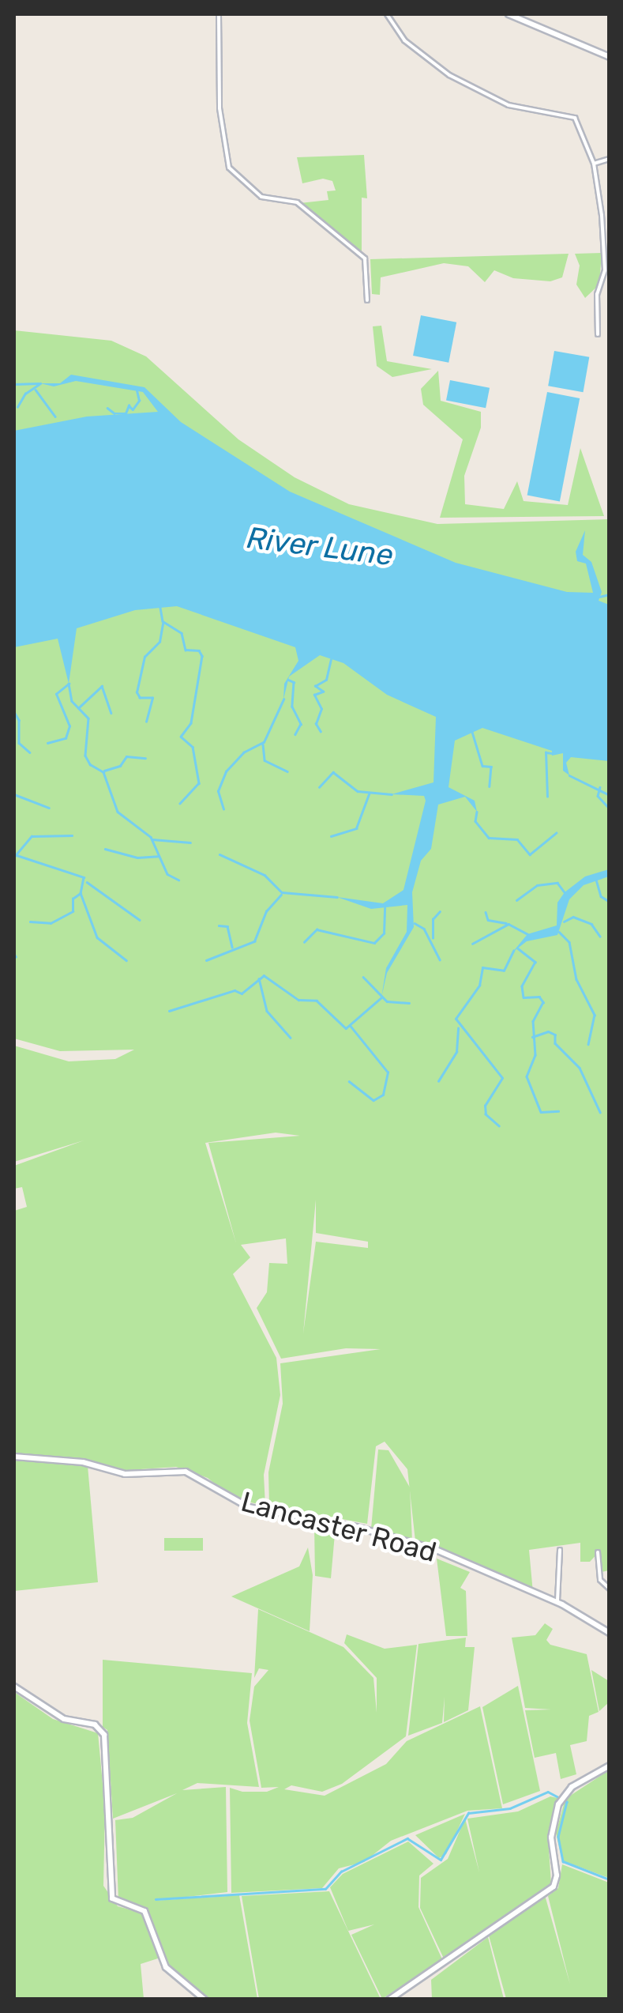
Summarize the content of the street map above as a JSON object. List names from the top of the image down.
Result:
{
  "streets": {
    "street": ["Lancaster Road"]
  },
  "water": ["River Lune"]
}
